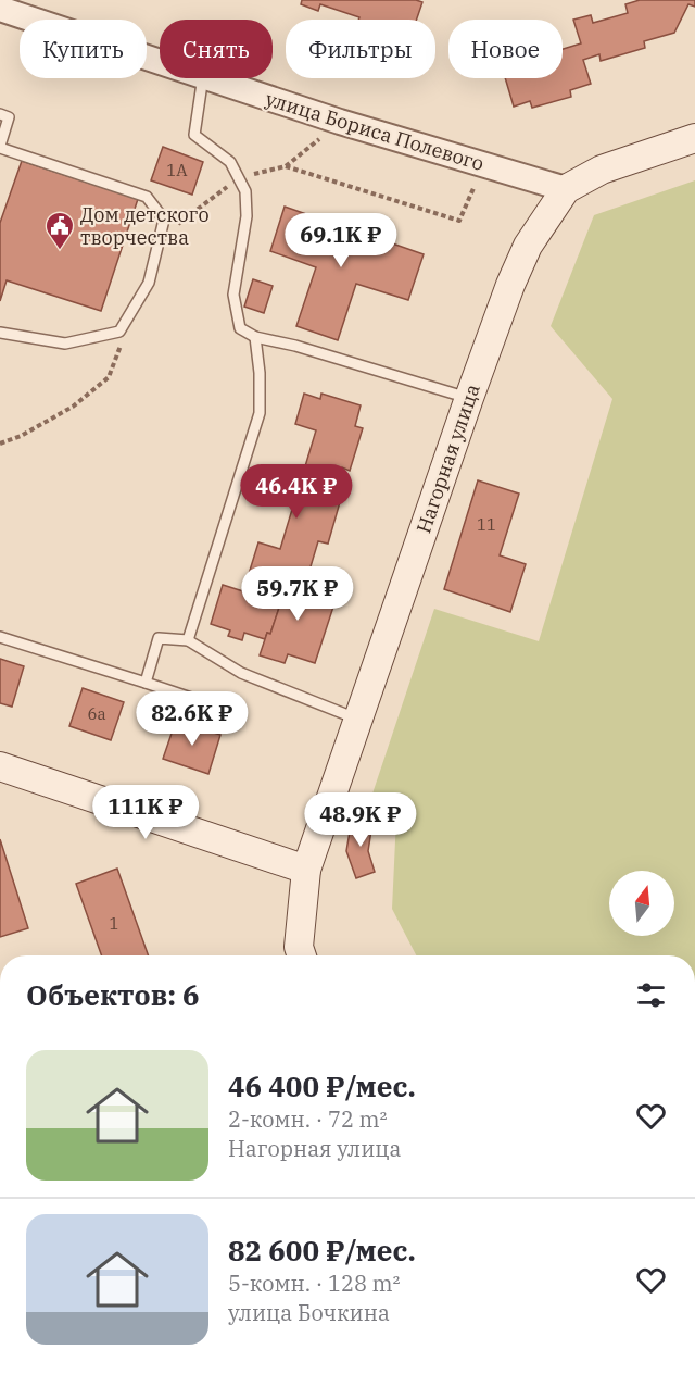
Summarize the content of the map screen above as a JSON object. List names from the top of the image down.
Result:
{
  "streets": {
    "main road": ["Нагорная улица"],
    "street": ["улица Бориса Полевого"]
  },
  "crossings": [
    ["улица Бориса Полевого", "Нагорная улица"]
  ],
  "places": {
    "public building": ["Дом детского творчества"]
  },
  "house_numbers": [
    "1А",
    "11",
    "6а",
    "1"
  ],
  "north": "top",
  "page": {
    "chip": [
      "Купить",
      "Снять",
      "Фильтры",
      "Новое"
    ],
    "price": [
      "69.1K ₽",
      "46.4K ₽",
      "59.7K ₽",
      "82.6K ₽",
      "111K ₽",
      "48.9K ₽"
    ],
    "heading": "Объектов: 6",
    "list": [
      {
        "name": "46 400 ₽/мес.",
        "note": "2-комн. · 72 m² · Нагорная улица"
      },
      {
        "name": "82 600 ₽/мес.",
        "note": "5-комн. · 128 m² · улица Бочкина"
      }
    ]
  }
}
